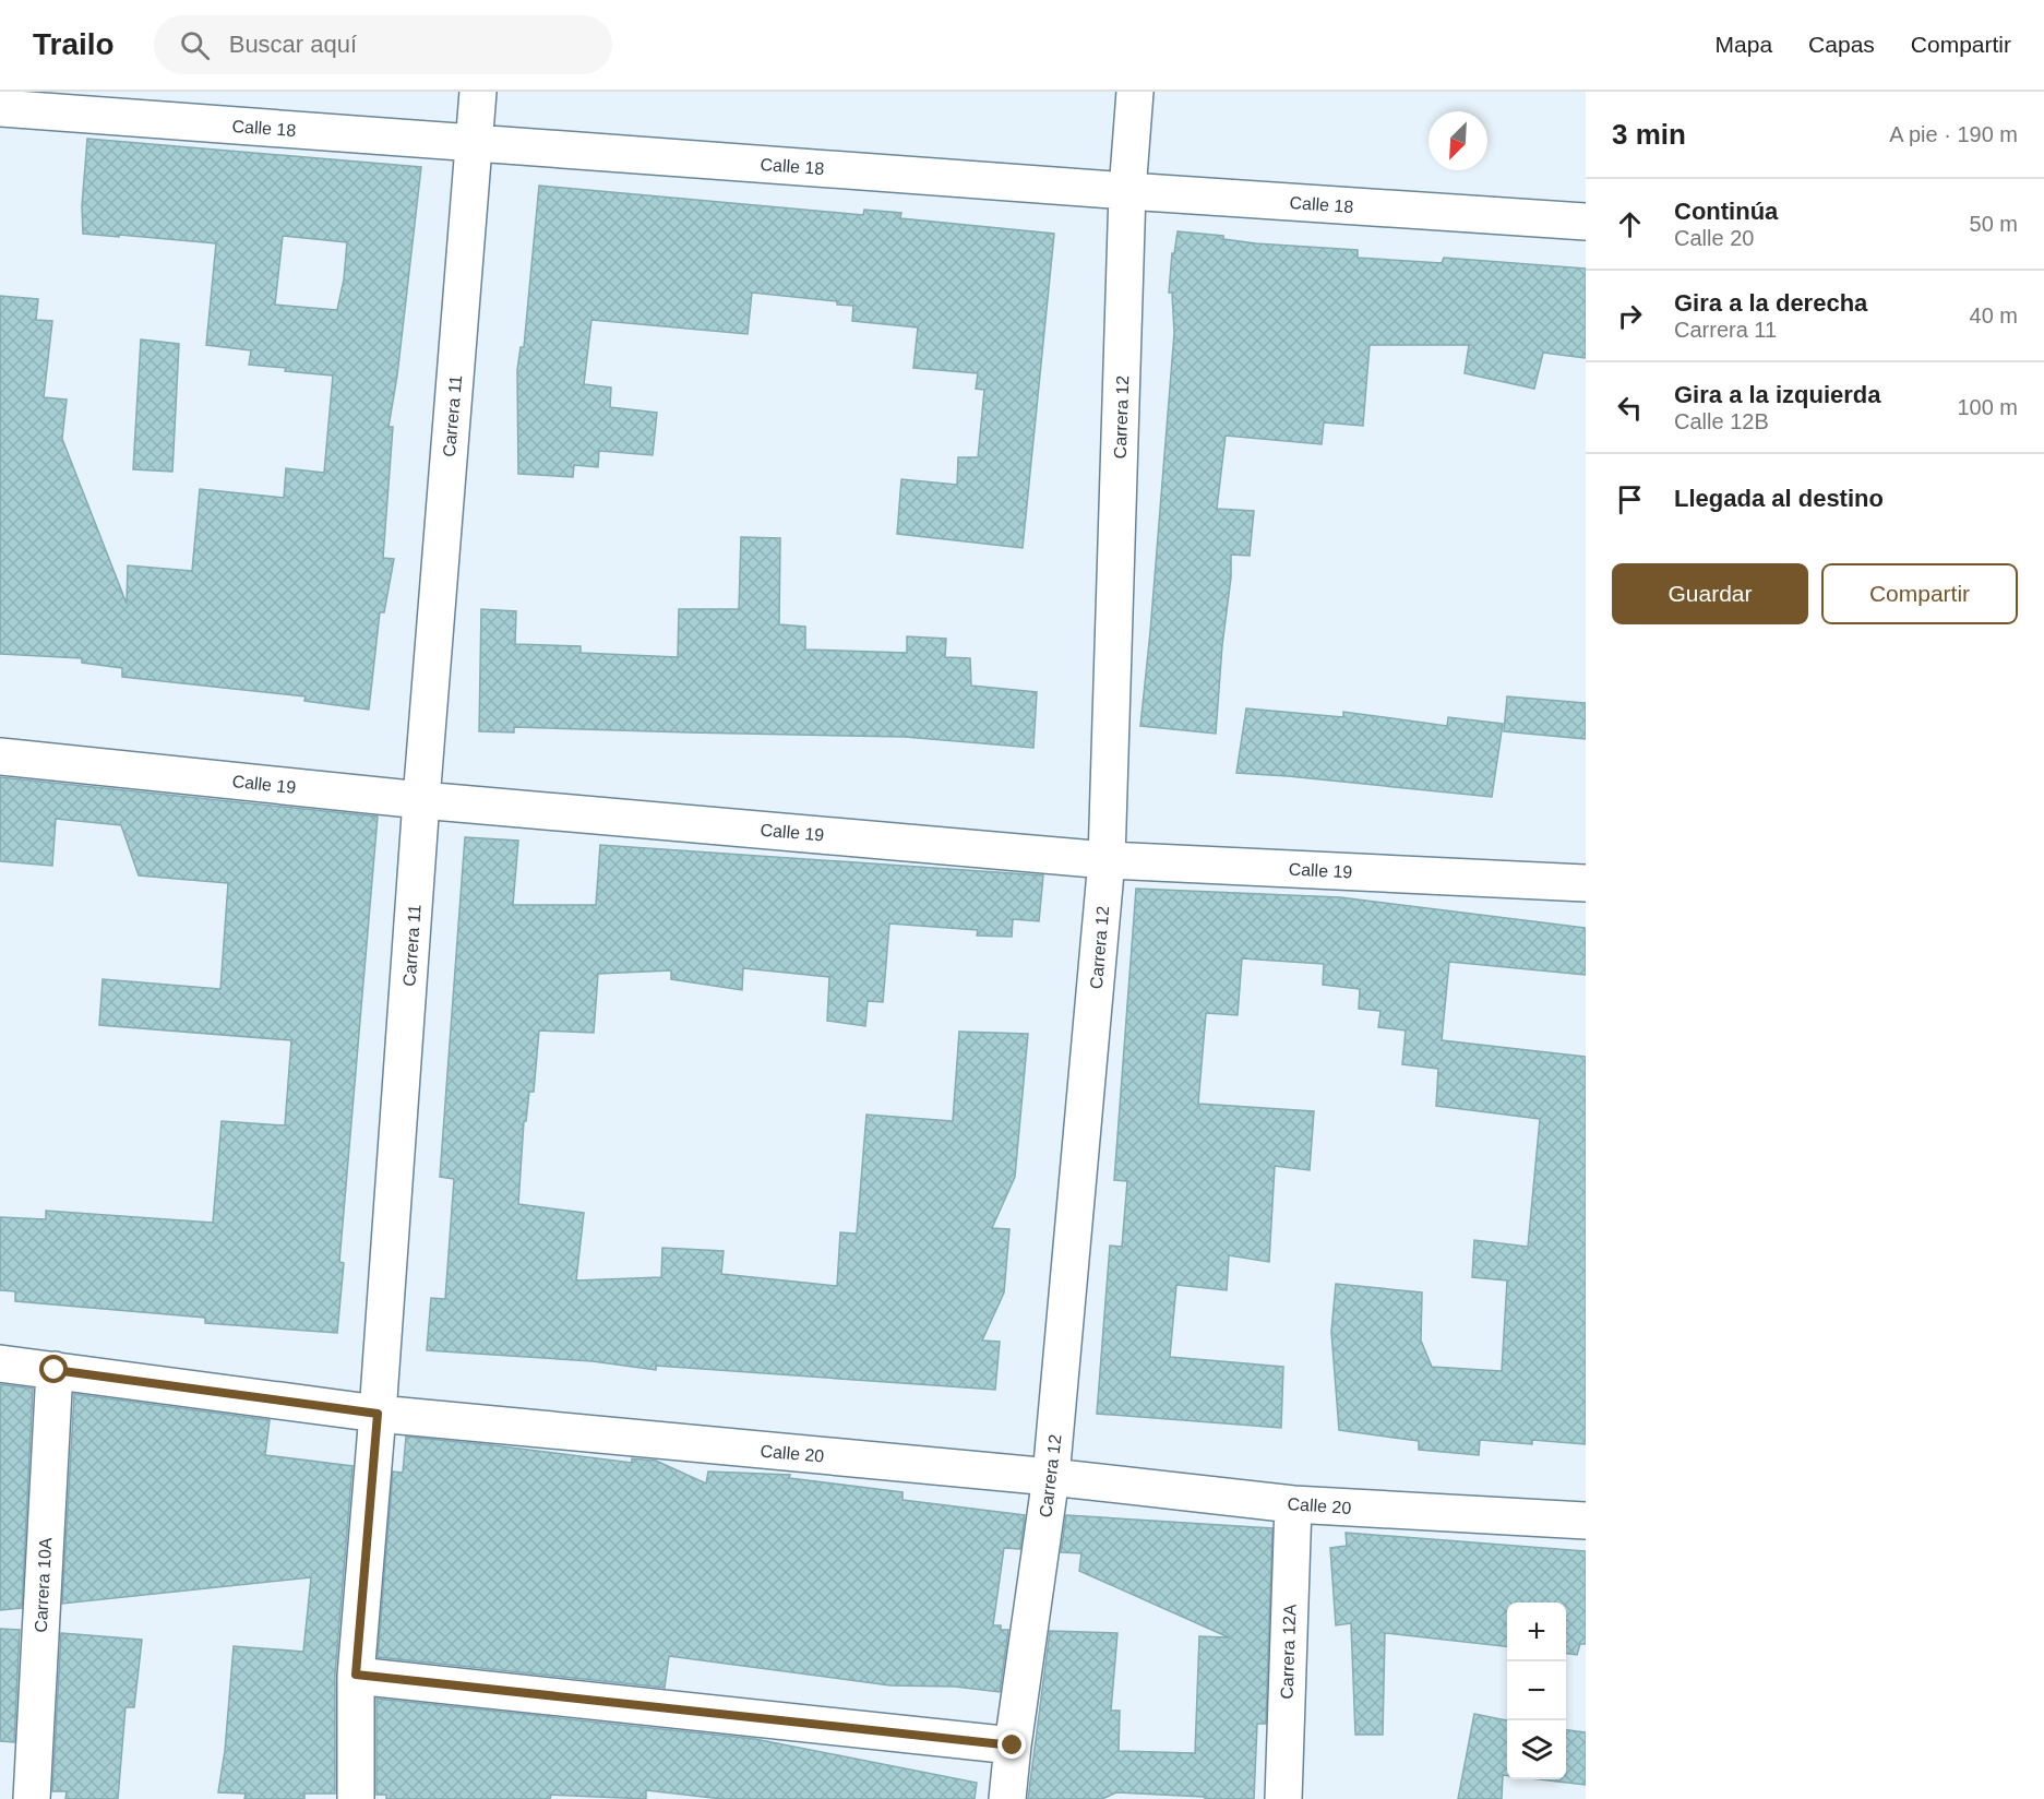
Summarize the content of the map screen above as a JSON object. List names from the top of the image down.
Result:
{
  "streets": {
    "street": [
      "Calle 18",
      "Carrera 11",
      "Carrera 12",
      "Calle 19",
      "Calle 20",
      "Carrera 10A",
      "Carrera 12A"
    ]
  },
  "crossings": [
    ["Calle 18", "Carrera 11"],
    ["Calle 18", "Carrera 12"],
    ["Carrera 11", "Calle 19"],
    ["Carrera 11", "Calle 20"],
    ["Carrera 12", "Calle 19"],
    ["Carrera 12", "Calle 20"],
    ["Calle 20", "Carrera 10A"],
    ["Calle 20", "Carrera 12A"]
  ],
  "north": "bottom left",
  "page": {
    "header": "Trailo",
    "search": "Buscar aquí",
    "nav": ["Mapa", "Capas", "Compartir"],
    "heading": ["3 min", "A pie · 190 m"],
    "list": [
      ["Continúa", "Calle 20", "50 m"],
      ["Gira a la derecha", "Carrera 11", "40 m"],
      ["Gira a la izquierda", "Calle 12B", "100 m"],
      "Llegada al destino"
    ],
    "buttons": ["Guardar", "Compartir"],
    "map_buttons": ["+", "−"]
  }
}
